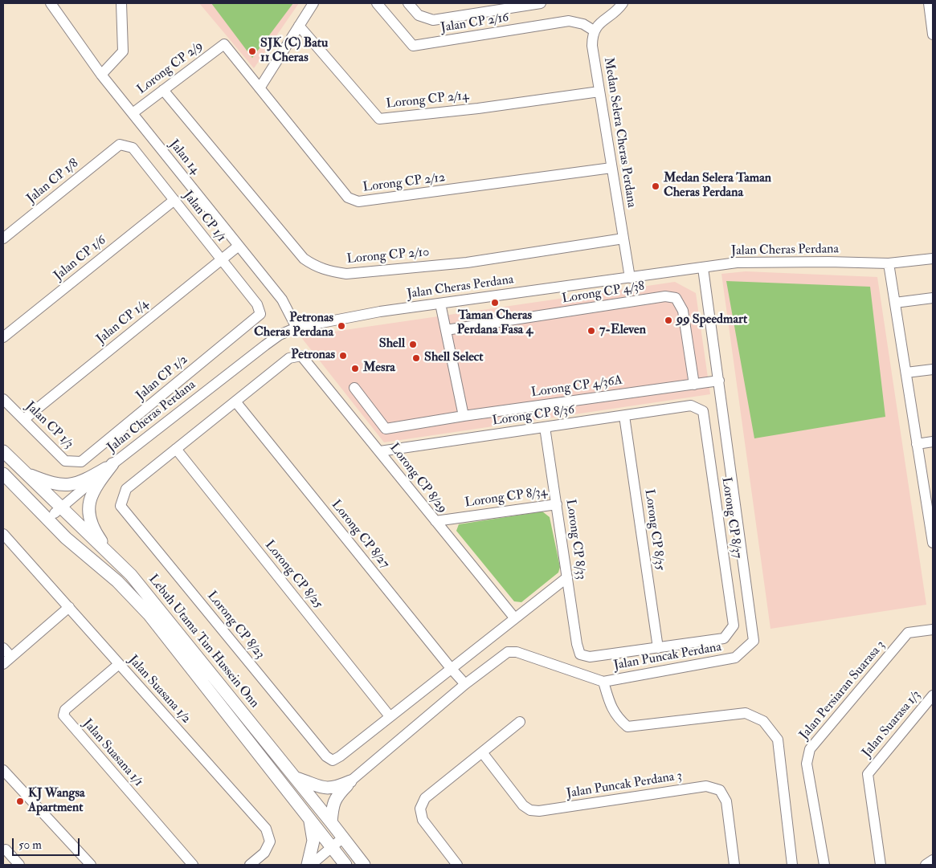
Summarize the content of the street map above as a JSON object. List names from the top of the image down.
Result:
{
  "streets": {
    "main road": ["Lebuh Utama Tun Hussein Onn"],
    "street": [
      "Jalan CP 2/16",
      "Lorong CP 2/9",
      "Lorong CP 2/14",
      "Medan Selera Cheras Perdana",
      "Jalan 14",
      "Jalan CP 1/8",
      "Lorong CP 2/12",
      "Jalan CP 1/1",
      "Jalan Cheras Perdana",
      "Lorong CP 2/10",
      "Jalan CP 1/6",
      "Lorong CP 4/38",
      "Jalan CP 1/4",
      "Jalan CP 1/2",
      "Lorong CP 4/36A",
      "Lorong CP 8/36",
      "Jalan CP 1/3",
      "Lorong CP 8/29",
      "Lorong CP 8/34",
      "Lorong CP 8/37",
      "Lorong CP 8/35",
      "Lorong CP 8/27",
      "Lorong CP 8/33",
      "Lorong CP 8/25",
      "Lorong CP 8/23",
      "Jalan Puncak Perdana",
      "Jalan Suasana 1/2",
      "Jalan Persiaran Suarasa 3",
      "Jalan Suarasa 1/3",
      "Jalan Suasana 1/1",
      "Jalan Puncak Perdana 3"
    ]
  },
  "crossings": [
    ["Jalan CP 2/16", "Medan Selera Cheras Perdana"],
    ["Lorong CP 2/9", "Jalan 14"],
    ["Lorong CP 2/9", "Lorong CP 2/12"],
    ["Lorong CP 2/9", "Lorong CP 2/10"],
    ["Lorong CP 2/14", "Medan Selera Cheras Perdana"],
    ["Medan Selera Cheras Perdana", "Lorong CP 2/12"],
    ["Medan Selera Cheras Perdana", "Jalan Cheras Perdana"],
    ["Medan Selera Cheras Perdana", "Lorong CP 2/10"],
    ["Jalan 14", "Jalan Cheras Perdana"],
    ["Jalan 14", "Jalan CP 1/4"],
    ["Jalan CP 1/8", "Jalan CP 1/1"],
    ["Jalan CP 1/1", "Jalan CP 1/6"],
    ["Jalan CP 1/1", "Jalan CP 1/4"],
    ["Jalan CP 1/1", "Jalan CP 1/2"],
    ["Jalan Cheras Perdana", "Lebuh Utama Tun Hussein Onn"],
    ["Jalan Cheras Perdana", "Jalan Puncak Perdana"],
    ["Lorong CP 4/38", "Lorong CP 4/36A"],
    ["Jalan CP 1/4", "Jalan CP 1/3"],
    ["Jalan CP 1/2", "Jalan CP 1/3"],
    ["Lorong CP 4/36A", "Jalan Puncak Perdana"],
    ["Lorong CP 8/36", "Lorong CP 8/29"],
    ["Lorong CP 8/36", "Lorong CP 8/37"],
    ["Lorong CP 8/36", "Lorong CP 8/35"],
    ["Lorong CP 8/36", "Lorong CP 8/33"],
    ["Lorong CP 8/29", "Lorong CP 8/34"],
    ["Lorong CP 8/29", "Lorong CP 8/27"],
    ["Lorong CP 8/34", "Lorong CP 8/33"],
    ["Lorong CP 8/37", "Lorong CP 8/35"],
    ["Lorong CP 8/37", "Lorong CP 8/33"],
    ["Lorong CP 8/35", "Lorong CP 8/33"],
    ["Lorong CP 8/27", "Jalan Puncak Perdana"],
    ["Lorong CP 8/25", "Lorong CP 8/23"],
    ["Jalan Suasana 1/2", "Jalan Suasana 1/1"]
  ],
  "places": [
    "SJK (C) Batu 11 Cheras",
    "Medan Selera Taman Cheras Perdana",
    "Taman Cheras Perdana Fasa 4",
    "99 Speedmart",
    "Petronas Cheras Perdana",
    "7-Eleven",
    "Shell",
    "Petronas",
    "Shell Select",
    "Mesra",
    "KJ Wangsa Apartment"
  ],
  "scale_bar": "50 m"
}
